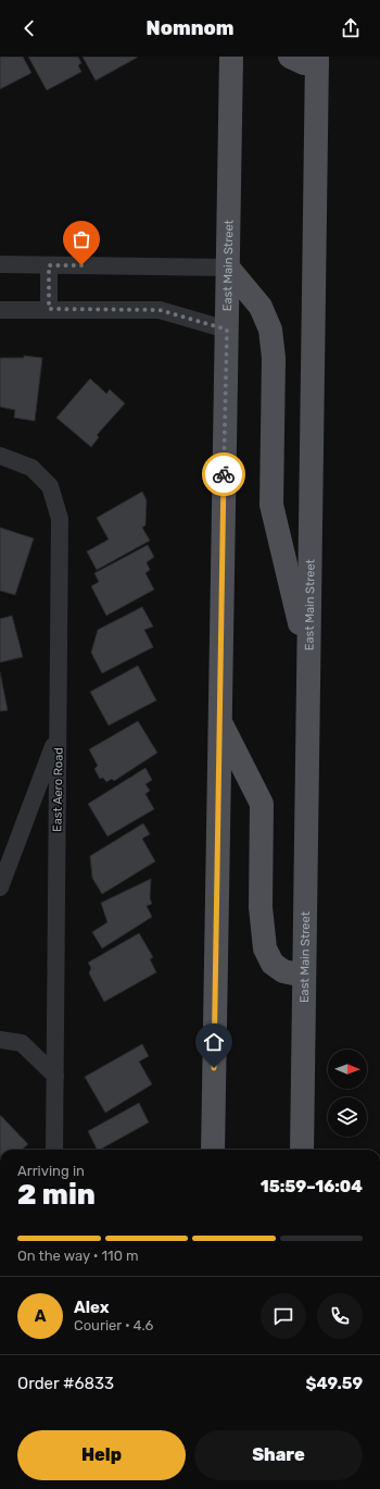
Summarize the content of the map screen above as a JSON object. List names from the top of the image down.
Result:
{
  "streets": {
    "main road": ["East Main Street"],
    "lane": ["East Aero Road"]
  },
  "north": "right",
  "page": {
    "header": "Nomnom",
    "heading": ["2 min", "Arriving in", "15:59–16:04"],
    "panel": [
      "Alex",
      "Courier · 4.6",
      "Order #6833",
      "$49.59"
    ],
    "bar": "On the way · 110 m",
    "round": "A",
    "buttons": ["Help", "Share"]
  }
}
